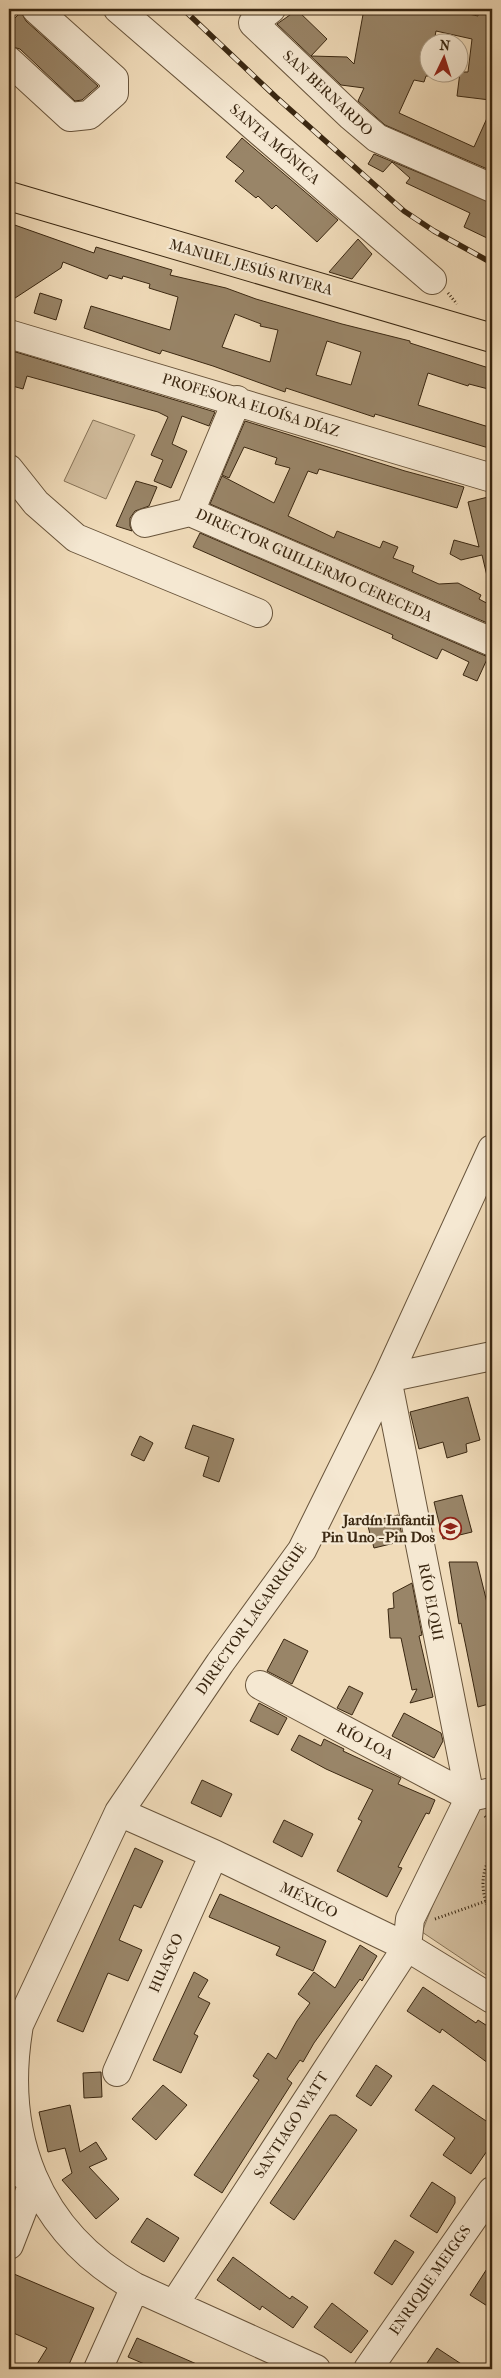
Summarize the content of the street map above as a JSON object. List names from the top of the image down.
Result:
{
  "streets": {
    "main road": ["MANUEL JESÚS RIVERA"],
    "street": [
      "SAN BERNARDO",
      "SANTA MÓNICA",
      "PROFESORA ELOÍSA DÍAZ",
      "DIRECTOR GUILLERMO CERECEDA",
      "RÍO ELQUI",
      "DIRECTOR LAGARRIGUE",
      "RÍO LOA",
      "MÉXICO",
      "HUASCO",
      "SANTIAGO WATT",
      "ENRIQUE MEIGGS"
    ]
  },
  "crossings": [
    ["PROFESORA ELOÍSA DÍAZ", "DIRECTOR GUILLERMO CERECEDA"],
    ["RÍO ELQUI", "DIRECTOR LAGARRIGUE"],
    ["RÍO ELQUI", "RÍO LOA"],
    ["DIRECTOR LAGARRIGUE", "MÉXICO"],
    ["DIRECTOR LAGARRIGUE", "SANTIAGO WATT"],
    ["MÉXICO", "HUASCO"],
    ["MÉXICO", "SANTIAGO WATT"]
  ],
  "places": {
    "school or university": ["Jardín Infantil Pin Uno - Pin Dos"]
  },
  "north": "top"
}
